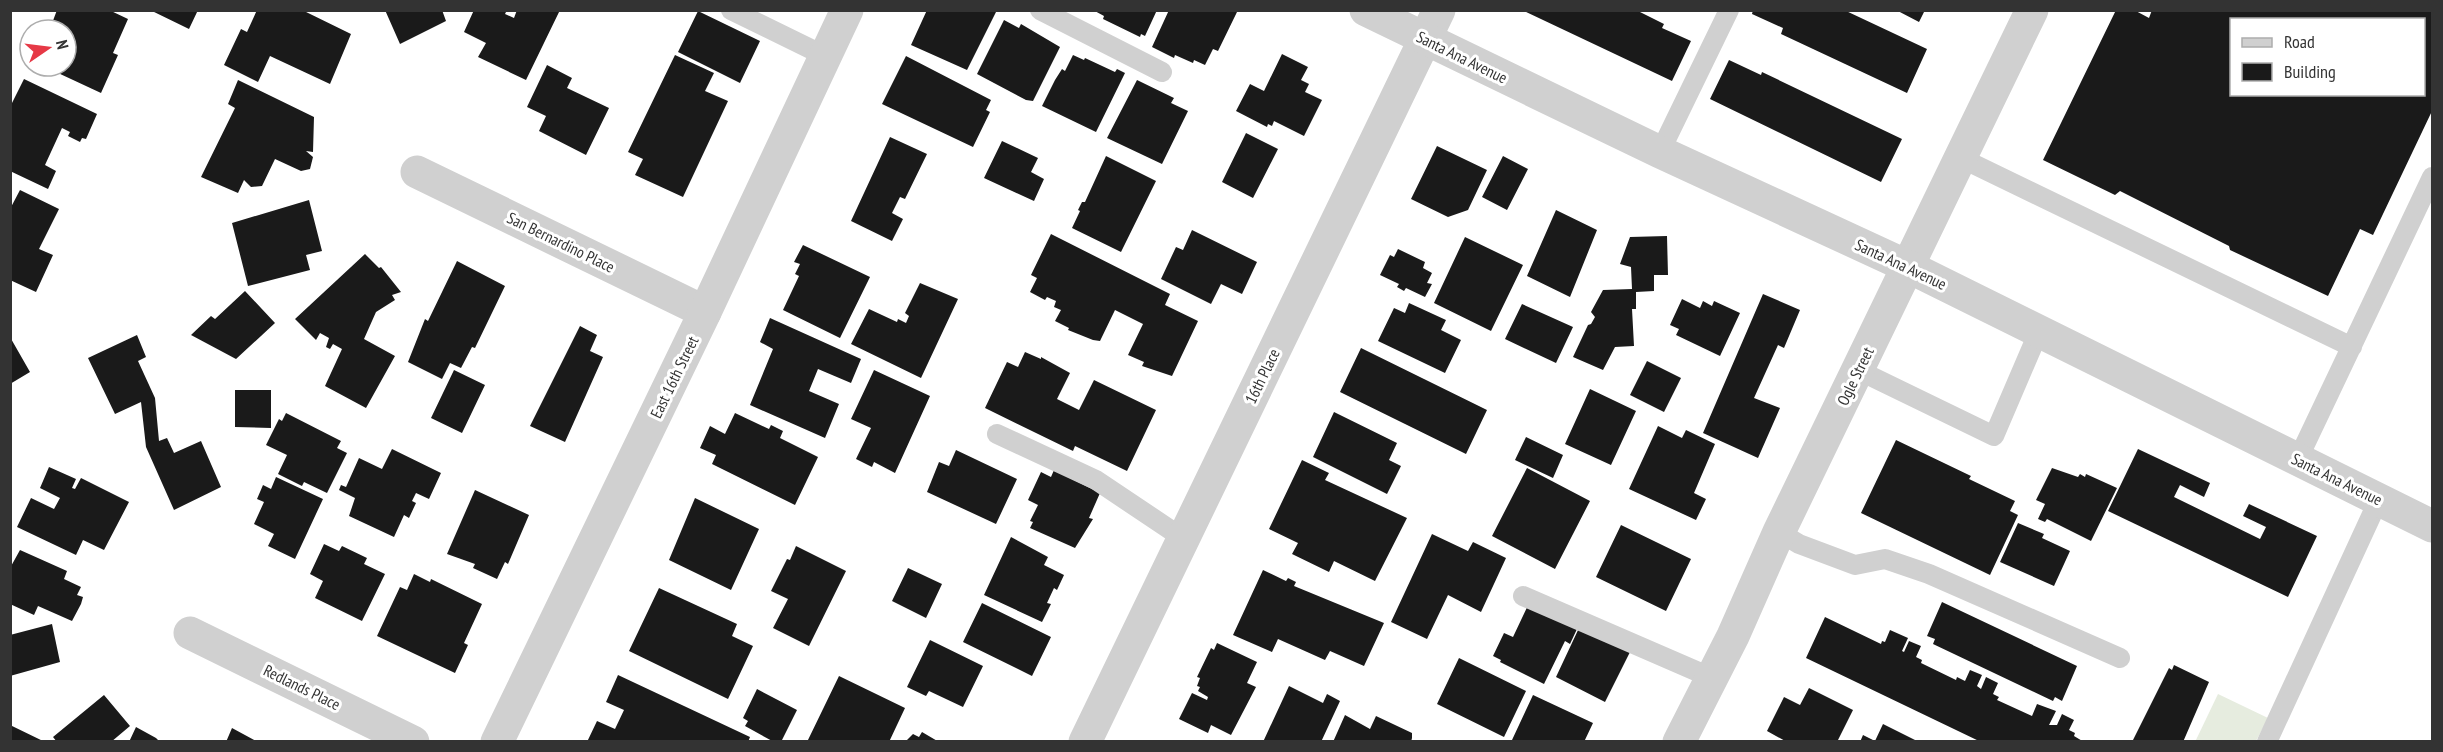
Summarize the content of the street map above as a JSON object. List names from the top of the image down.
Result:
{
  "streets": {
    "street": [
      "Santa Ana Avenue",
      "San Bernardino Place",
      "16th Place",
      "Ogle Street",
      "East 16th Street",
      "Redlands Place"
    ]
  },
  "crossings": [
    ["Santa Ana Avenue", "16th Place"],
    ["Santa Ana Avenue", "Ogle Street"],
    ["San Bernardino Place", "East 16th Street"]
  ],
  "legend": ["Road", "Building"],
  "north": "right"
}
